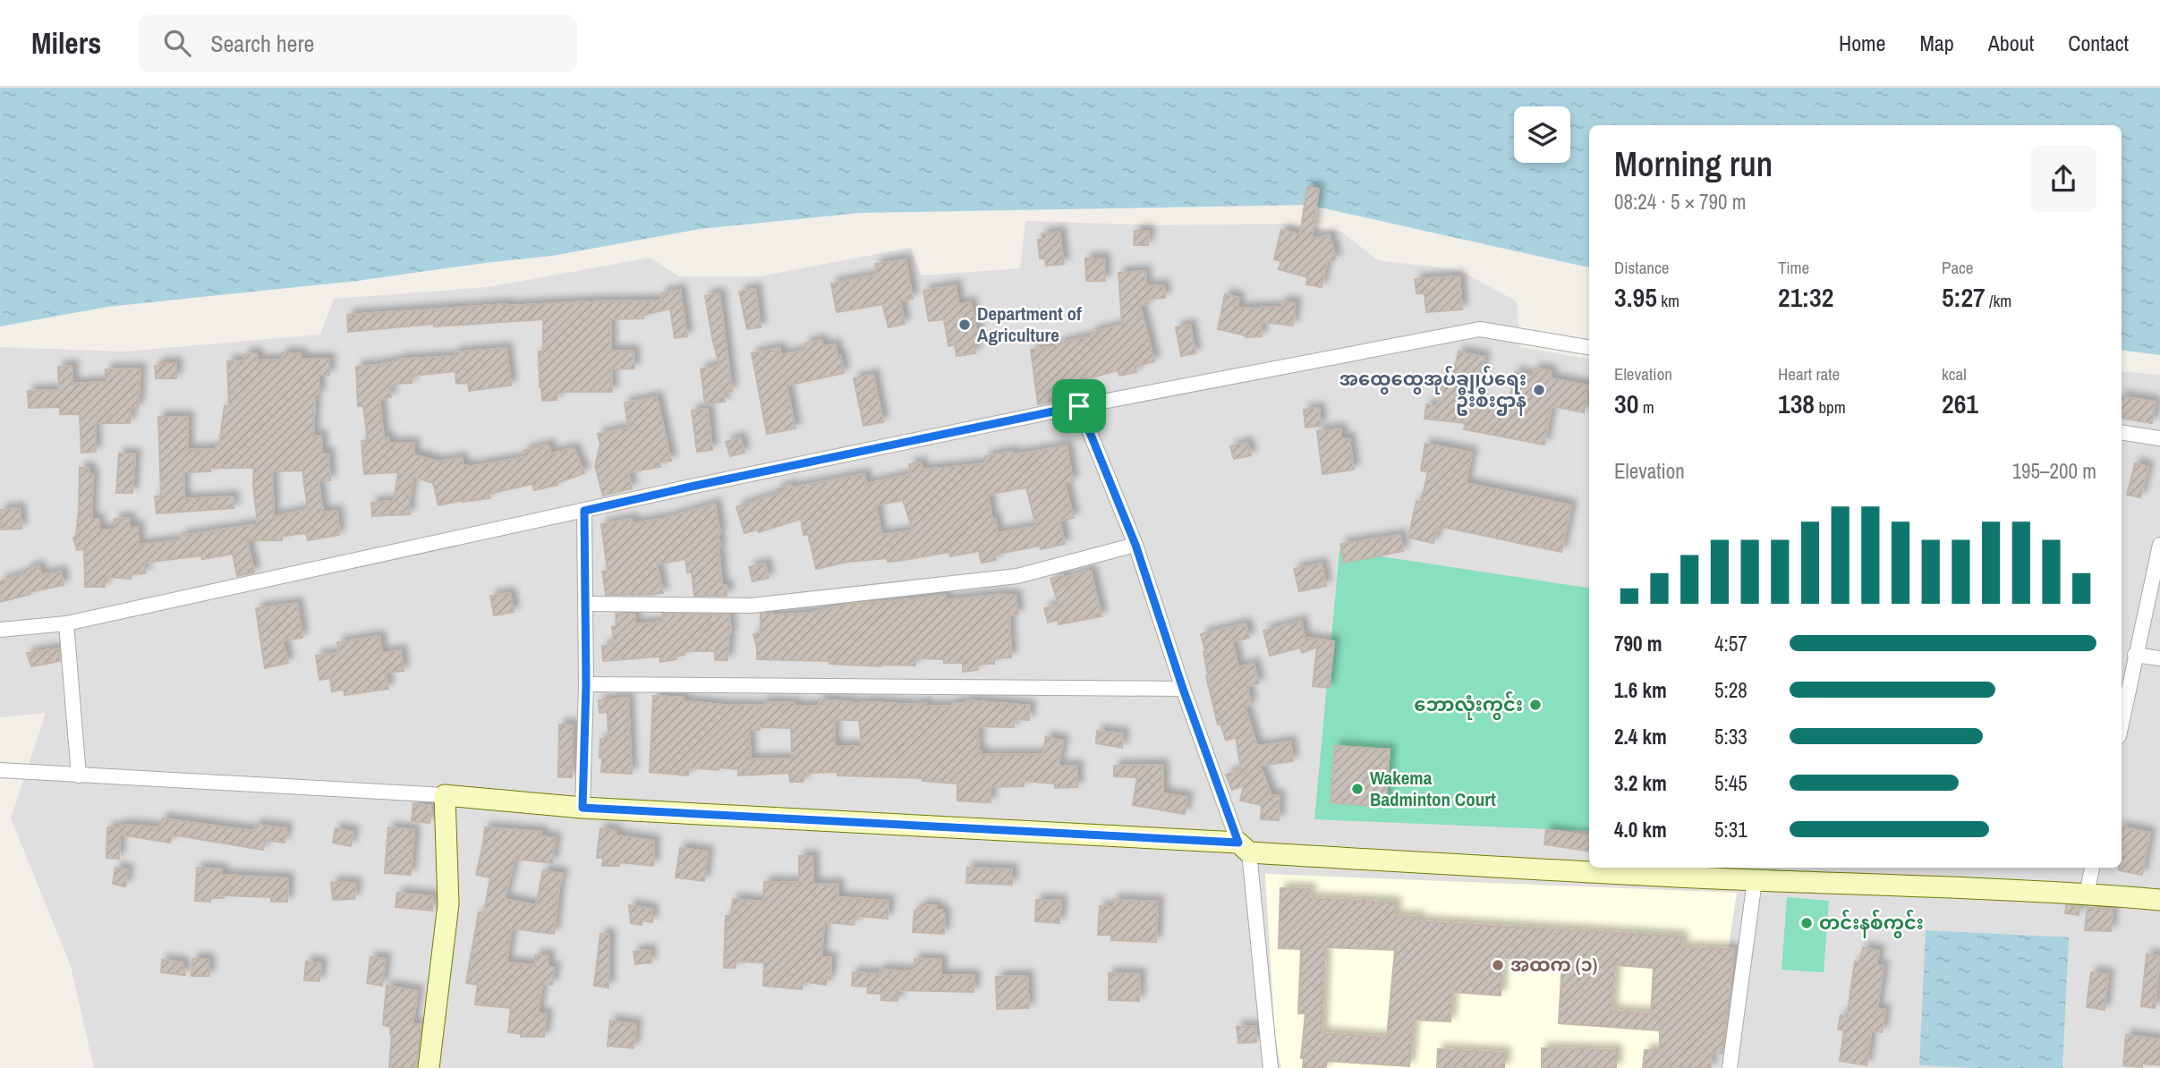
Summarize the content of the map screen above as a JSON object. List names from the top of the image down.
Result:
{
  "places": [
    "Department of Agriculture",
    "အထွေထွေအုပ်ချုပ်ရေး ဦးစီးဌာန",
    "ဘောလုံးကွင်း",
    "Wakema Badminton Court",
    "တင်းနစ်ကွင်း",
    "အထက (၁)"
  ],
  "page": {
    "header": "Milers",
    "search": "Search here",
    "nav": [
      "Home",
      "Map",
      "About",
      "Contact"
    ],
    "heading": ["Morning run", "08:24 · 5 × 790 m"],
    "stats": [
      ["Distance", "3.95 km"],
      ["Time", "21:32"],
      ["Pace", "5:27 /km"],
      ["Elevation", "30 m"],
      ["Heart rate", "138 bpm"],
      ["kcal", "261"]
    ],
    "chart": ["Elevation", "195–200 m"],
    "list": [
      {
        "name": "790 m",
        "note": "4:57"
      },
      {
        "name": "1.6 km",
        "note": "5:28"
      },
      {
        "name": "2.4 km",
        "note": "5:33"
      },
      {
        "name": "3.2 km",
        "note": "5:45"
      },
      {
        "name": "4.0 km",
        "note": "5:31"
      }
    ]
  }
}
